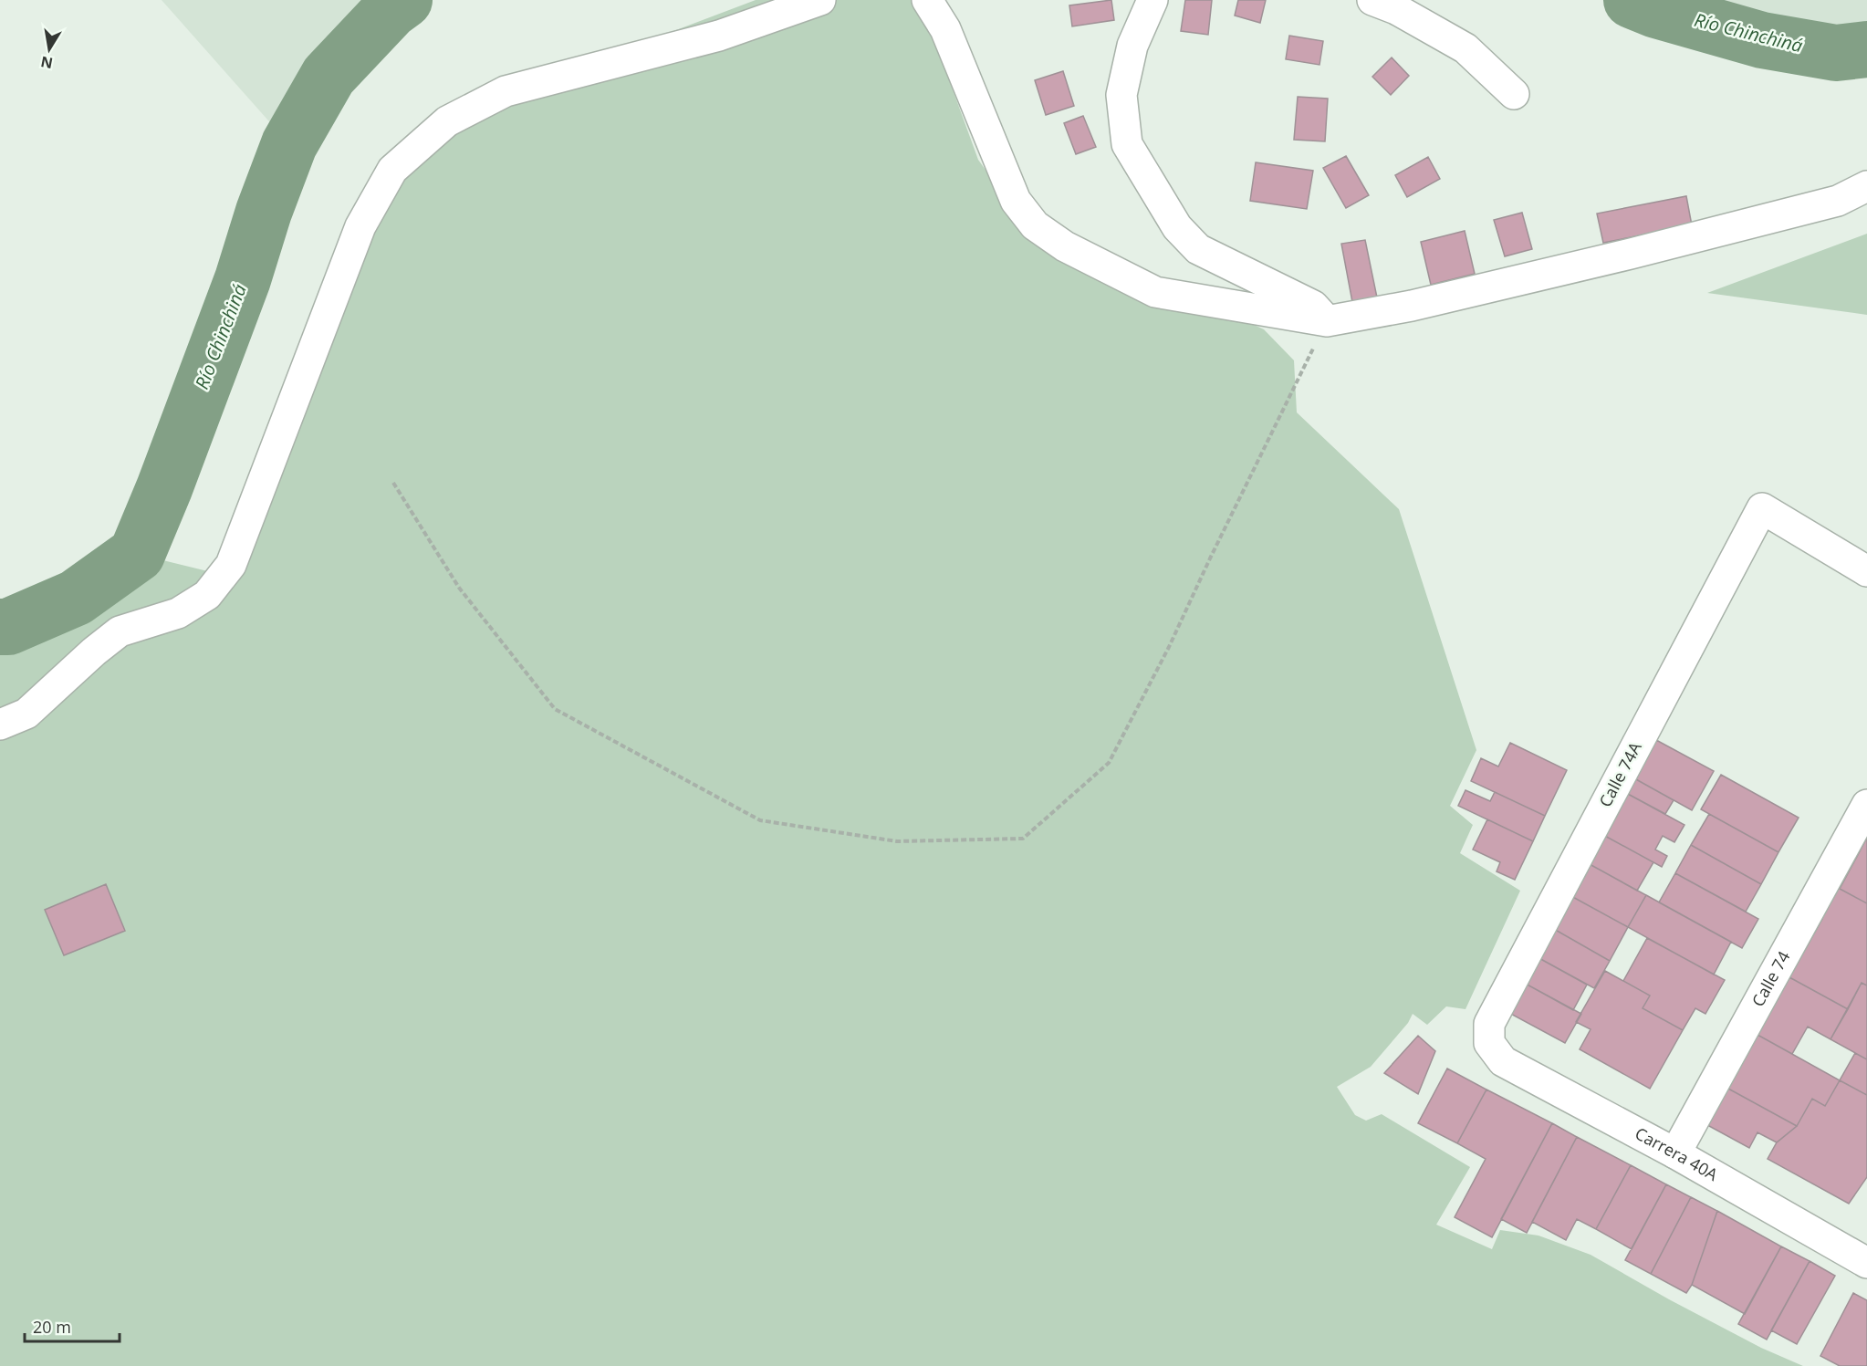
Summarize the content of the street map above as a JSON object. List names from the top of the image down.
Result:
{
  "streets": {
    "street": ["Calle 74A", "Calle 74", "Carrera 40A"]
  },
  "crossings": [
    ["Calle 74A", "Carrera 40A"],
    ["Calle 74", "Carrera 40A"]
  ],
  "water": ["Río Chinchiná"],
  "scale_bar": "20 m",
  "north": "bottom"
}
